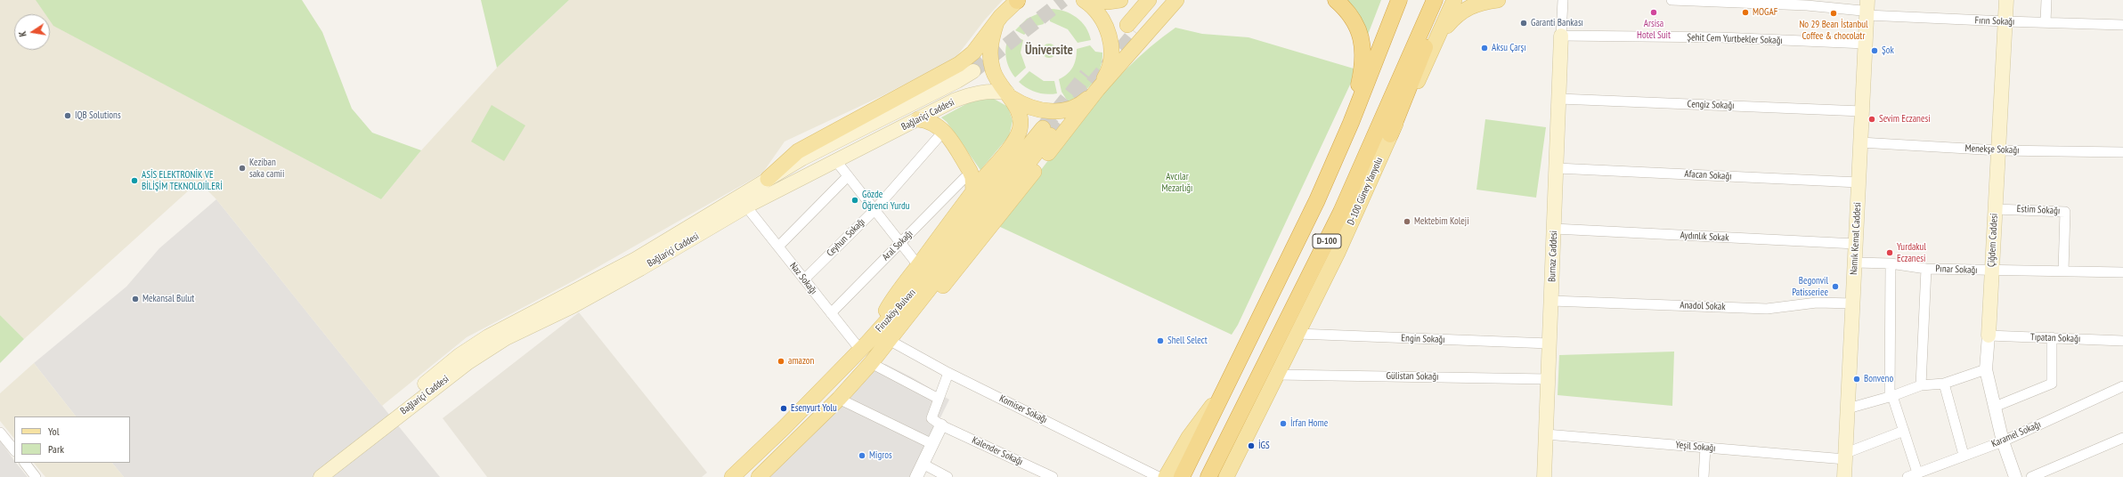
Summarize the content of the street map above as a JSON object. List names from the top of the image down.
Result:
{
  "streets": {
    "highway": ["D-100"],
    "main road": [
      "Bağlariçi Caddesi",
      "D-100 Güney Yanyolu",
      "Namık Kemal Caddesi",
      "Çiğdem Caddesi",
      "Burnaz Caddesi",
      "Firuzköy Bulvarı"
    ],
    "street": [
      "Fırın Sokağı",
      "Şehit Cem Yurtbekler Sokağı",
      "Cengiz Sokağı",
      "Menekşe Sokağı",
      "Afacan Sokağı",
      "Estim Sokağı",
      "Aydınlık Sokak",
      "Ceyhun Sokağı",
      "Aral Sokağı",
      "Pınar Sokağı",
      "Naz Sokağı",
      "Anadol Sokak",
      "Tıpatan Sokağı",
      "Engin Sokağı",
      "Gülistan Sokağı",
      "Komiser Sokağı",
      "Karamel Sokağı",
      "Yeşil Sokağı",
      "Kalender Sokağı"
    ]
  },
  "crossings": [
    ["Fırın Sokağı", "Namık Kemal Caddesi"],
    ["Fırın Sokağı", "Çiğdem Caddesi"],
    ["Şehit Cem Yurtbekler Sokağı", "Namık Kemal Caddesi"],
    ["Şehit Cem Yurtbekler Sokağı", "Burnaz Caddesi"],
    ["Cengiz Sokağı", "Namık Kemal Caddesi"],
    ["Cengiz Sokağı", "Burnaz Caddesi"],
    ["Bağlariçi Caddesi", "Naz Sokağı"],
    ["Menekşe Sokağı", "Namık Kemal Caddesi"],
    ["Menekşe Sokağı", "Çiğdem Caddesi"],
    ["Afacan Sokağı", "Namık Kemal Caddesi"],
    ["Afacan Sokağı", "Burnaz Caddesi"],
    ["D-100 Güney Yanyolu", "Engin Sokağı"],
    ["D-100 Güney Yanyolu", "Gülistan Sokağı"],
    ["Estim Sokağı", "Çiğdem Caddesi"],
    ["Estim Sokağı", "Pınar Sokağı"],
    ["Aydınlık Sokak", "Namık Kemal Caddesi"],
    ["Aydınlık Sokak", "Burnaz Caddesi"],
    ["Ceyhun Sokağı", "Naz Sokağı"],
    ["Namık Kemal Caddesi", "Pınar Sokağı"],
    ["Namık Kemal Caddesi", "Anadol Sokak"],
    ["Namık Kemal Caddesi", "Yeşil Sokağı"],
    ["Çiğdem Caddesi", "Pınar Sokağı"],
    ["Çiğdem Caddesi", "Tıpatan Sokağı"],
    ["Çiğdem Caddesi", "Karamel Sokağı"],
    ["Aral Sokağı", "Naz Sokağı"],
    ["Burnaz Caddesi", "Anadol Sokak"],
    ["Burnaz Caddesi", "Engin Sokağı"],
    ["Burnaz Caddesi", "Gülistan Sokağı"],
    ["Burnaz Caddesi", "Yeşil Sokağı"],
    ["Naz Sokağı", "Firuzköy Bulvarı"],
    ["Firuzköy Bulvarı", "Komiser Sokağı"]
  ],
  "districts": ["Üniversite"],
  "parks": ["Avcılar Mezarlığı"],
  "places": [
    "Arsisa Hotel Suit",
    "MOGAF",
    "No 29 Bean İstanbul Coffee & chocolatr",
    "Garanti Bankası",
    "Aksu Çarşı",
    "Şok",
    "IQB Solutions",
    "Sevim Eczanesi",
    "Keziban saka camii",
    "ASİS ELEKTRONİK VE BİLİŞİM TEKNOLOJİLERİ",
    "Gözde Öğrenci Yurdu",
    "Mektebim Koleji",
    "Yurdakul Eczanesi",
    "Begonvil Patisseriee",
    "Mekansal Bulut",
    "Shell Select",
    "amazon",
    "Bonveno",
    "Esenyurt Yolu",
    "İrfan Home",
    "İGS",
    "Migros"
  ],
  "legend": ["Yol", "Park"],
  "north": "left"
}
